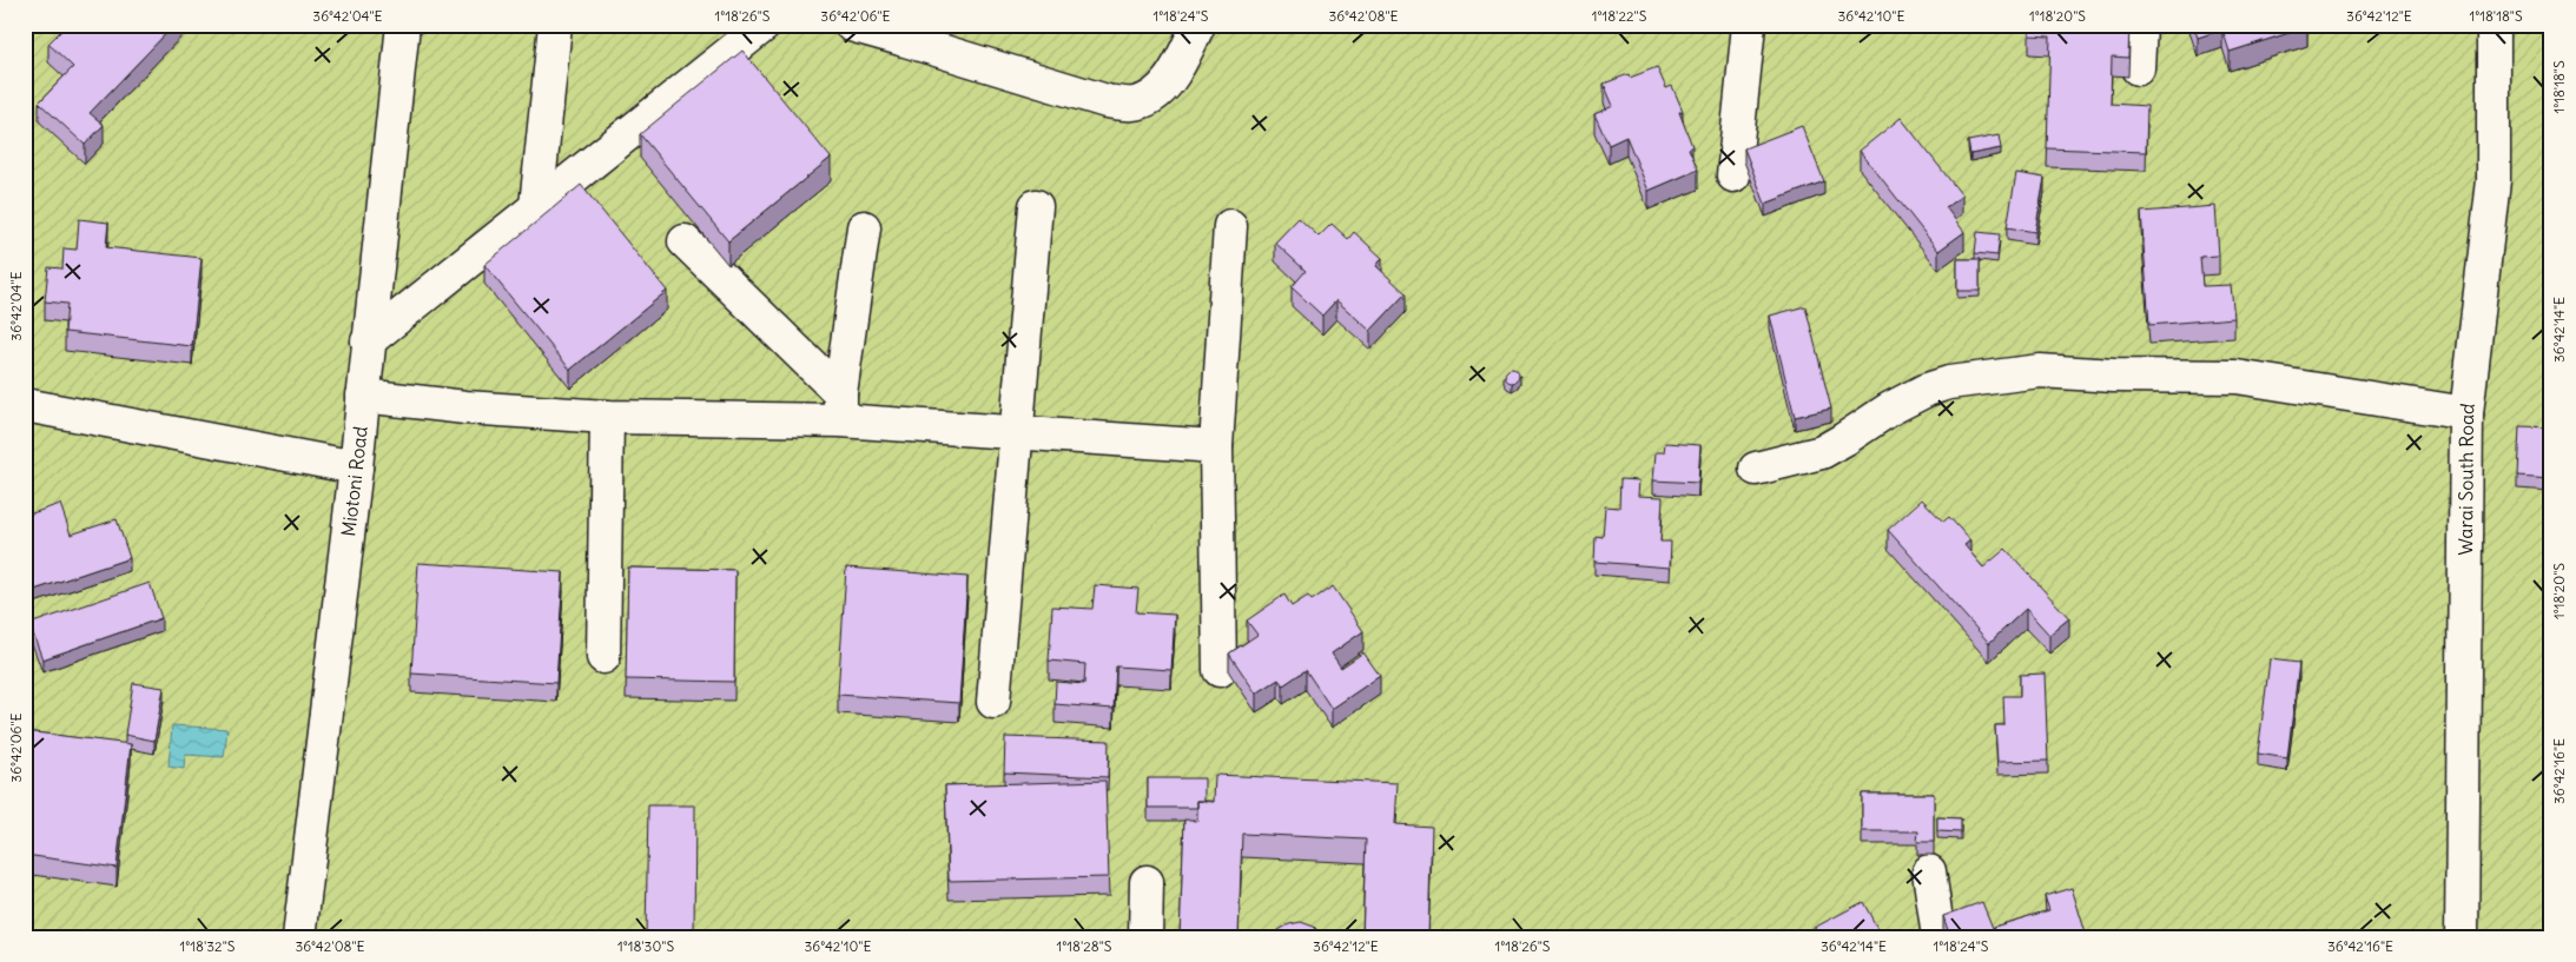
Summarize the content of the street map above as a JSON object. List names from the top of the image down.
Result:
{
  "streets": {
    "street": ["Warai South Road", "Miotoni Road"]
  },
  "coordinates": [
    "36°42'04\"E",
    "1°18'26\"S",
    "36°42'06\"E",
    "1°18'24\"S",
    "36°42'08\"E",
    "1°18'22\"S",
    "36°42'10\"E",
    "1°18'20\"S",
    "36°42'12\"E",
    "1°18'18\"S",
    "36°42'14\"E",
    "36°42'16\"E",
    "1°18'32\"S",
    "1°18'30\"S",
    "1°18'28\"S"
  ]
}
